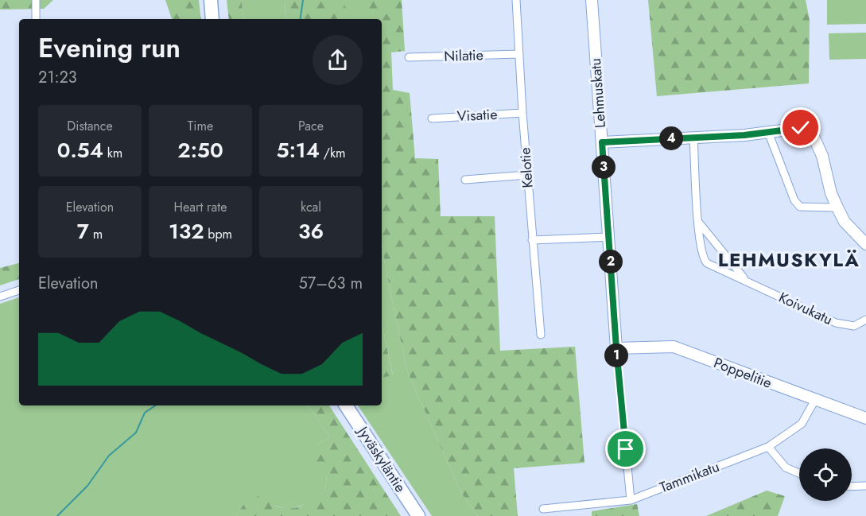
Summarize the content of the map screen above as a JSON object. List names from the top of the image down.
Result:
{
  "streets": {
    "highway": ["Jyväskyläntie"],
    "street": [
      "Nilatie",
      "Lehmuskatu",
      "Visatie",
      "Kelotie",
      "Koivukatu",
      "Poppelitie",
      "Tammikatu"
    ]
  },
  "crossings": [
    ["Nilatie", "Kelotie"],
    ["Lehmuskatu", "Poppelitie"],
    ["Lehmuskatu", "Tammikatu"],
    ["Visatie", "Kelotie"],
    ["Poppelitie", "Tammikatu"]
  ],
  "districts": ["LEHMUSKYLÄ"],
  "page": {
    "heading": ["Evening run", "21:23"],
    "stats": [
      ["Distance", "0.54 km"],
      ["Time", "2:50"],
      ["Pace", "5:14 /km"],
      ["Elevation", "7 m"],
      ["Heart rate", "132 bpm"],
      ["kcal", "36"]
    ],
    "pins": [
      "4",
      "3",
      "2",
      "1"
    ],
    "chart": ["Elevation", "57–63 m"]
  }
}
